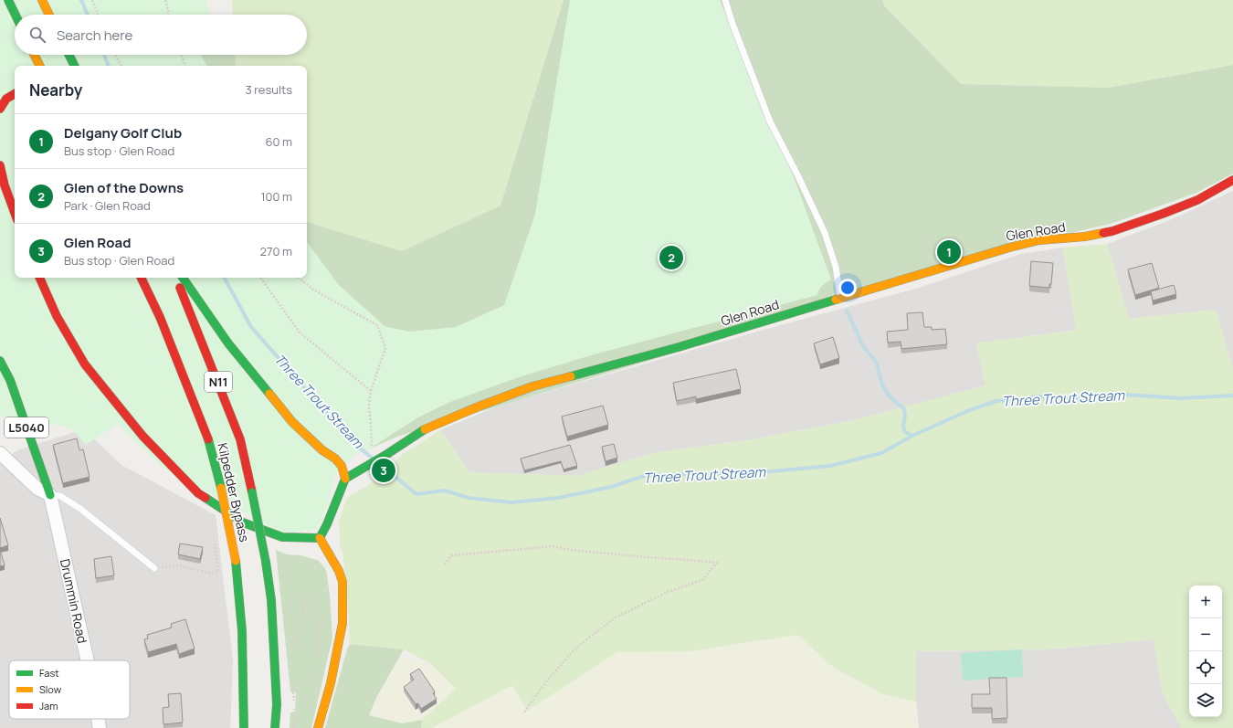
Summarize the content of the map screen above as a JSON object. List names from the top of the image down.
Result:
{
  "streets": {
    "main road": [
      "Glen Road",
      "N11",
      "L5040",
      "Kilpedder Bypass"
    ],
    "street": ["Drummin Road"]
  },
  "crossings": [
    ["Glen Road", "N11"],
    ["L5040", "Drummin Road"]
  ],
  "water": ["Three Trout Stream"],
  "legend": ["Fast", "Slow", "Jam"],
  "page": {
    "search": "Search here",
    "heading": ["Nearby", "3 results"],
    "list": [
      {
        "mark": "1",
        "name": "Delgany Golf Club",
        "note": "Bus stop · Glen Road",
        "value": "60 m"
      },
      {
        "mark": "2",
        "name": "Glen of the Downs",
        "note": "Park · Glen Road",
        "value": "100 m"
      },
      {
        "mark": "3",
        "name": "Glen Road",
        "note": "Bus stop · Glen Road",
        "value": "270 m"
      }
    ],
    "pins": ["1", "2", "3"],
    "map_buttons": ["+", "−"]
  }
}
